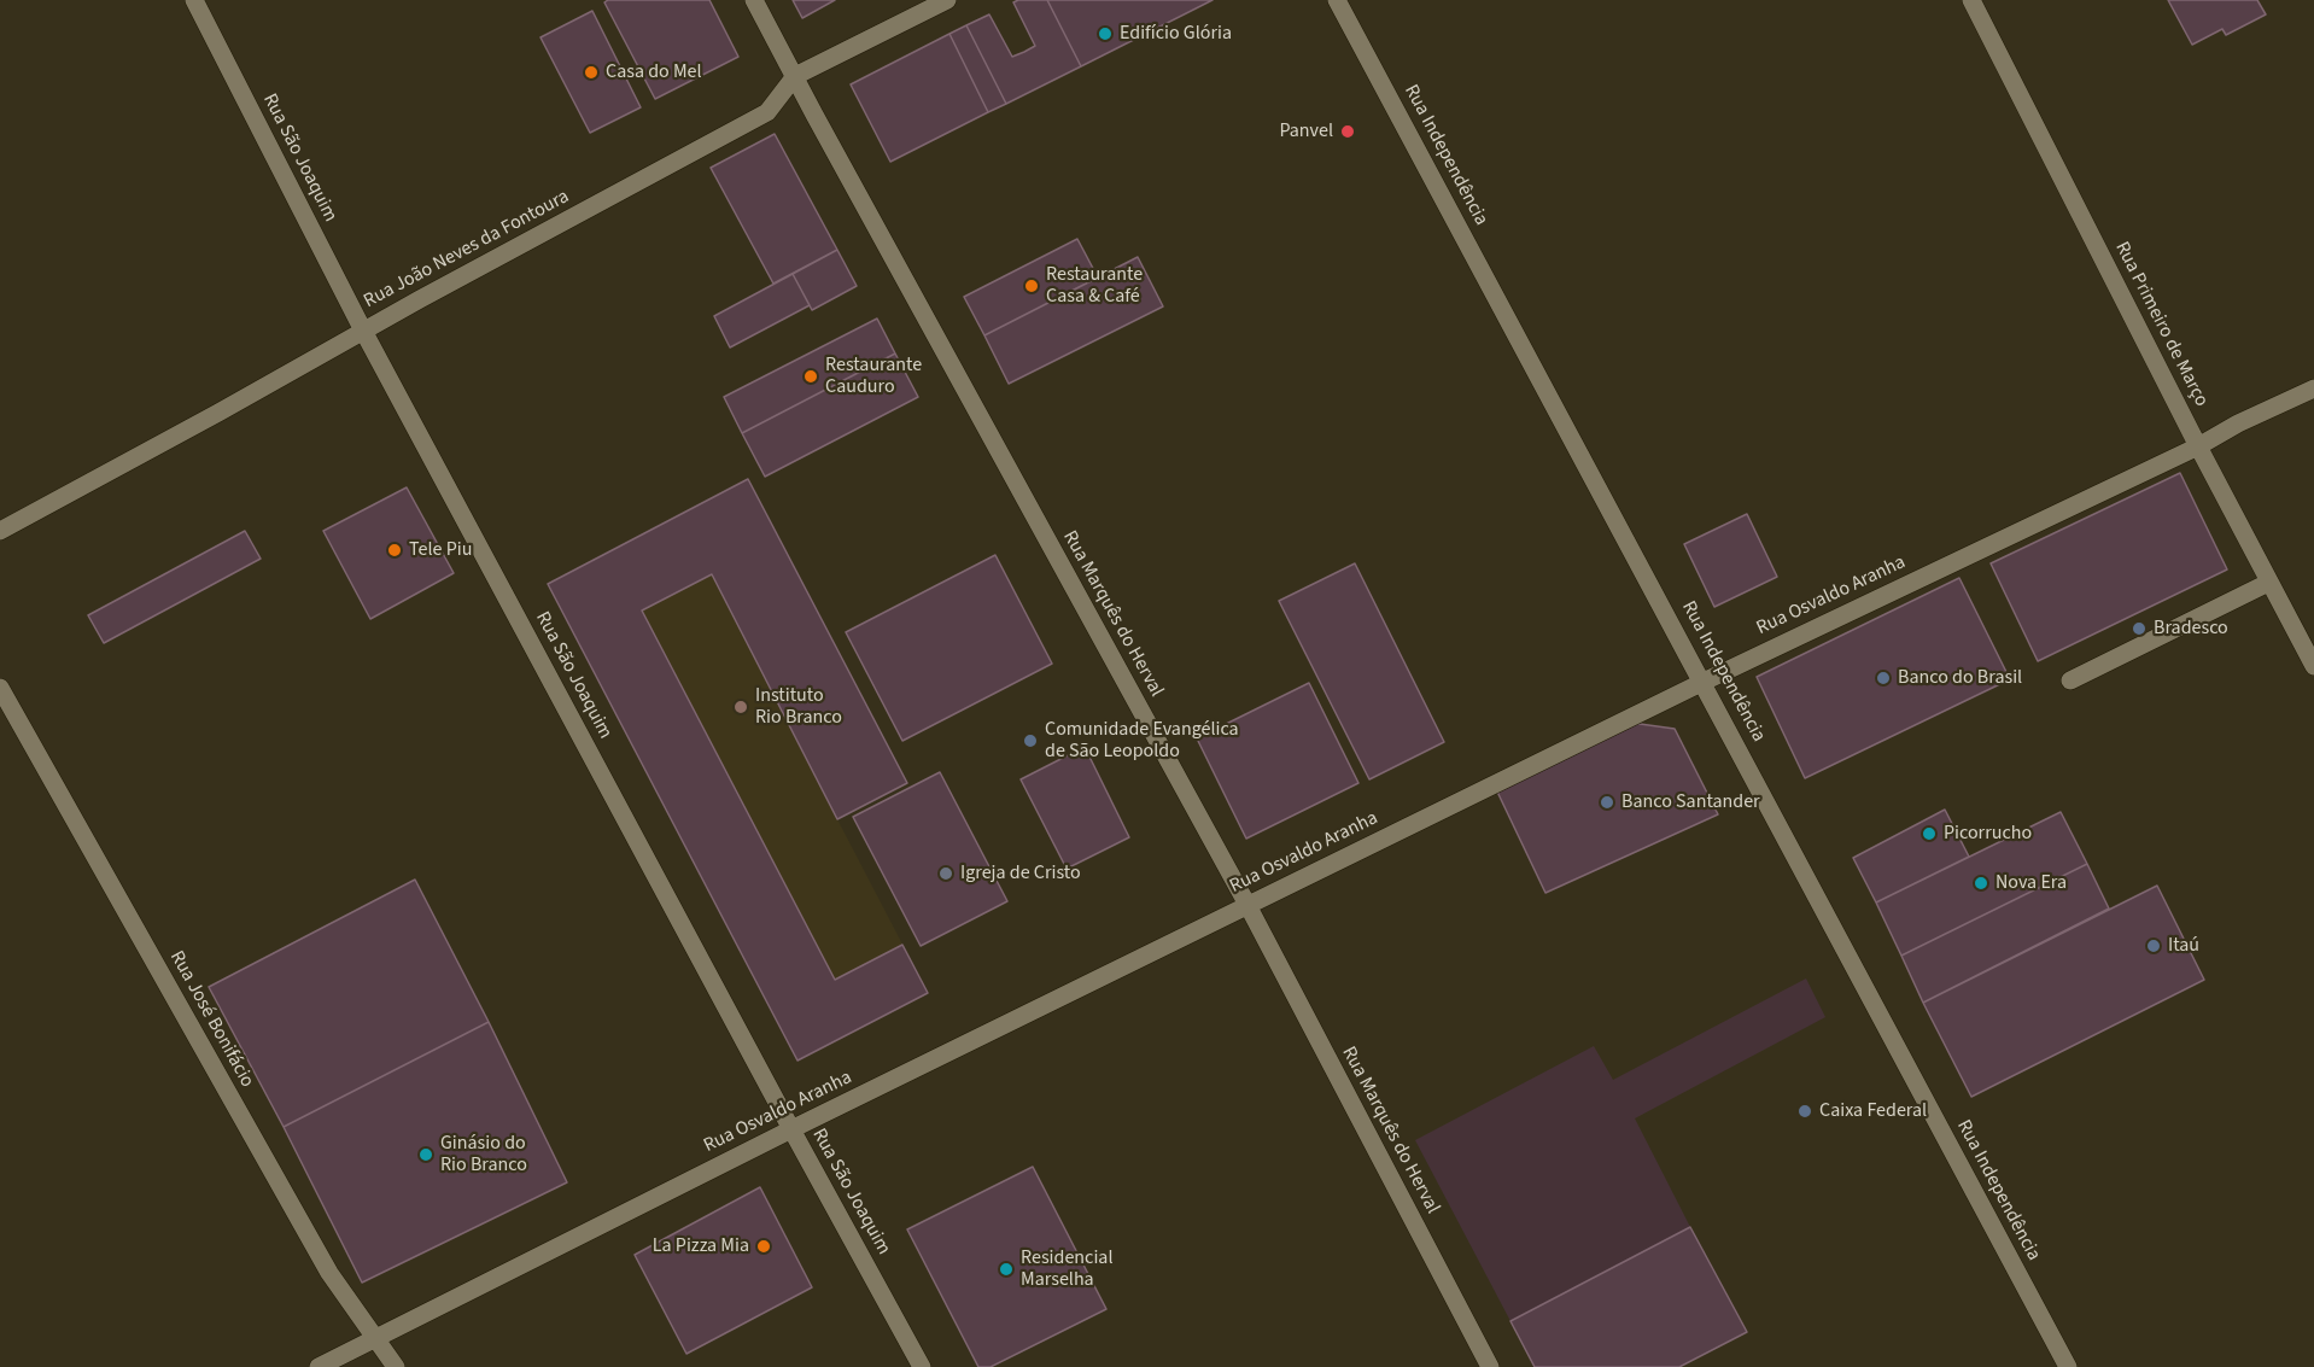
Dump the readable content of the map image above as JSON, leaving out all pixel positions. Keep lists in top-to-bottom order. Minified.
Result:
{"streets":{"street":["Rua Independência","Rua São Joaquim","Rua João Neves da Fontoura","Rua Primeiro de Março","Rua Osvaldo Aranha","Rua Marquês do Herval","Rua José Bonifácio"]},"crossings":[["Rua Independência","Rua Osvaldo Aranha"],["Rua São Joaquim","Rua João Neves da Fontoura"],["Rua São Joaquim","Rua Osvaldo Aranha"],["Rua João Neves da Fontoura","Rua Marquês do Herval"],["Rua Primeiro de Março","Rua Osvaldo Aranha"],["Rua Osvaldo Aranha","Rua Marquês do Herval"],["Rua Osvaldo Aranha","Rua José Bonifácio"]],"places":["Edifício Glória","Casa do Mel","Panvel","Restaurante Casa & Café","Restaurante Cauduro","Tele Piu","Bradesco","Banco do Brasil","Instituto Rio Branco","Comunidade Evangélica de São Leopoldo","Banco Santander","Picorrucho","Igreja de Cristo","Nova Era","Itaú","Caixa Federal","Ginásio do Rio Branco","La Pizza Mia","Residencial Marselha"]}
